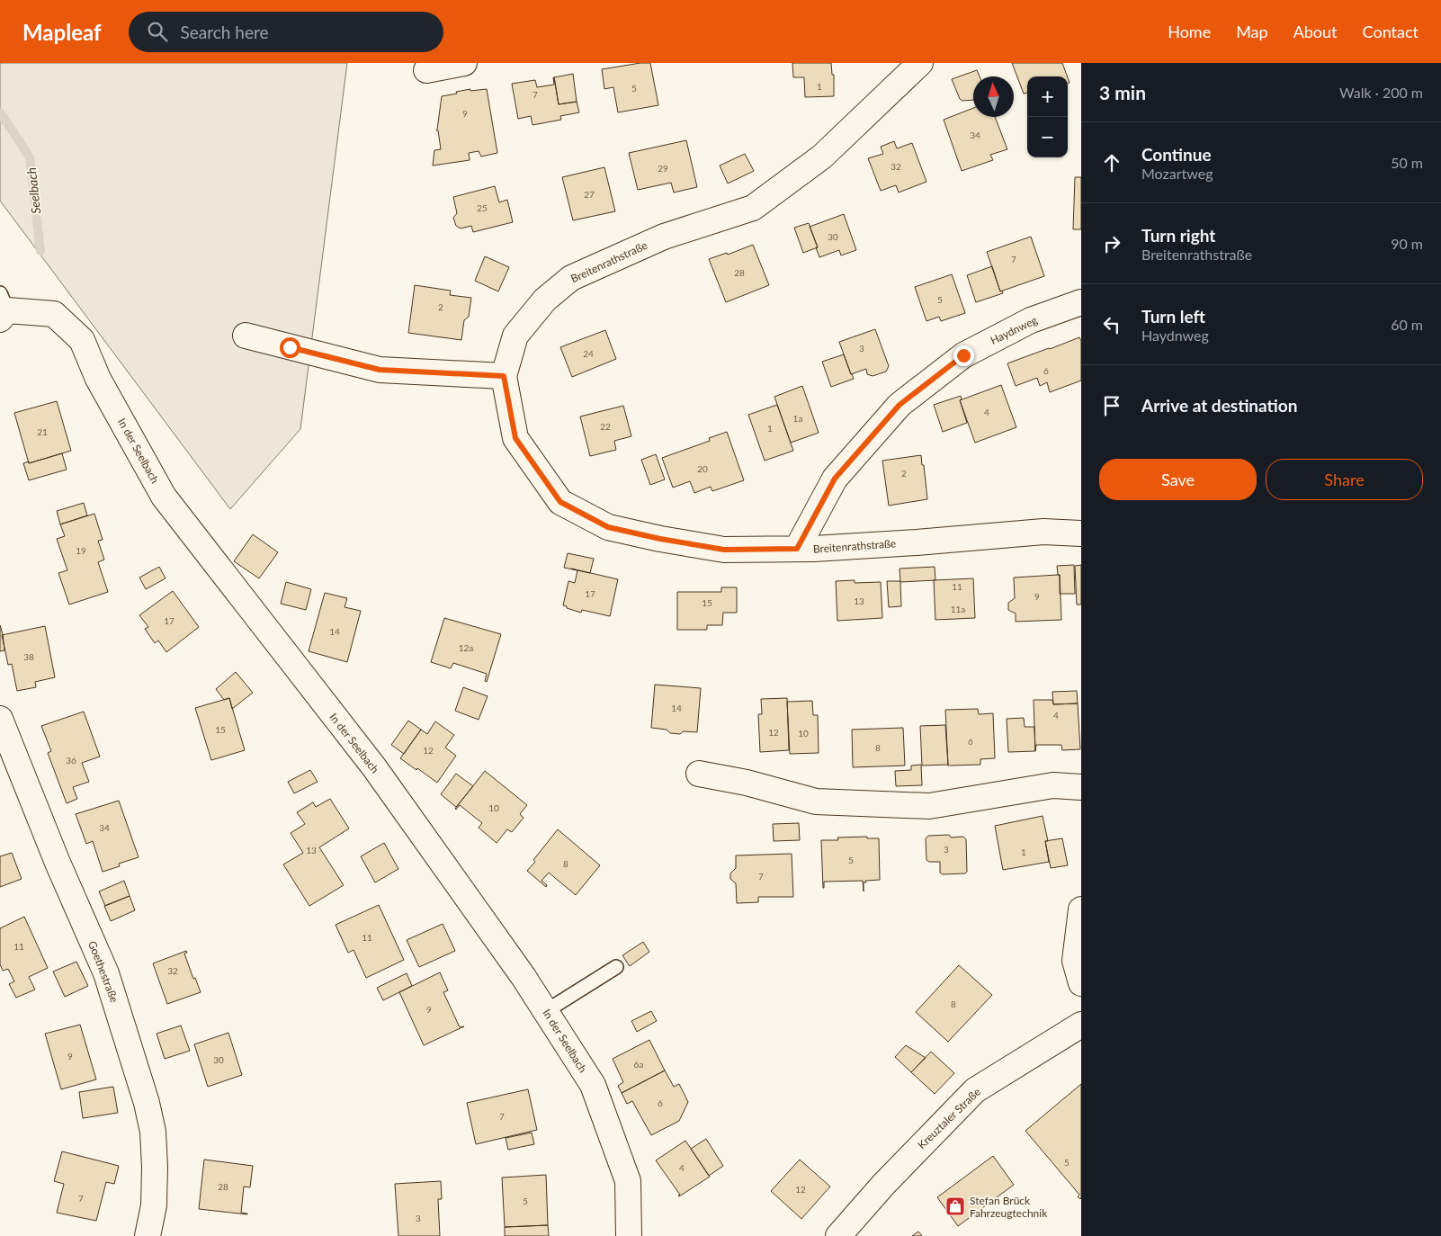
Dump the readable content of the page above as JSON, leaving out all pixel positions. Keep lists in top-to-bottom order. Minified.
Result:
{"streets":{"street":["Breitenrathstraße","Haydnweg","In der Seelbach","Goethestraße","Kreuztaler Straße"]},"crossings":[["Breitenrathstraße","Haydnweg"]],"water":["Seelbach"],"places":{"shop":["Stefan Brück Fahrzeugtechnik"]},"house_numbers":["1","5","7","9","34","32","29","27","25","30","7","28","5","2","3","24","6","4","1a","22","1","21","20","2","19","11","17","9","13","15","11a","17","14","12a","38","14","4","15","12","10","6","8","12","36","10","34","3","13","1","5","8","7","11","11","32","8","9","9","30","6a","6","7","5","4","28","12","7","5","3"],"north":"top","page":{"header":"Mapleaf","search":"Search here","nav":["Home","Map","About","Contact"],"heading":["3 min","Walk · 200 m"],"map_buttons":["+","−"],"list":[["Continue","Mozartweg","50 m"],["Turn right","Breitenrathstraße","90 m"],["Turn left","Haydnweg","60 m"],"Arrive at destination"],"buttons":["Save","Share"]}}
